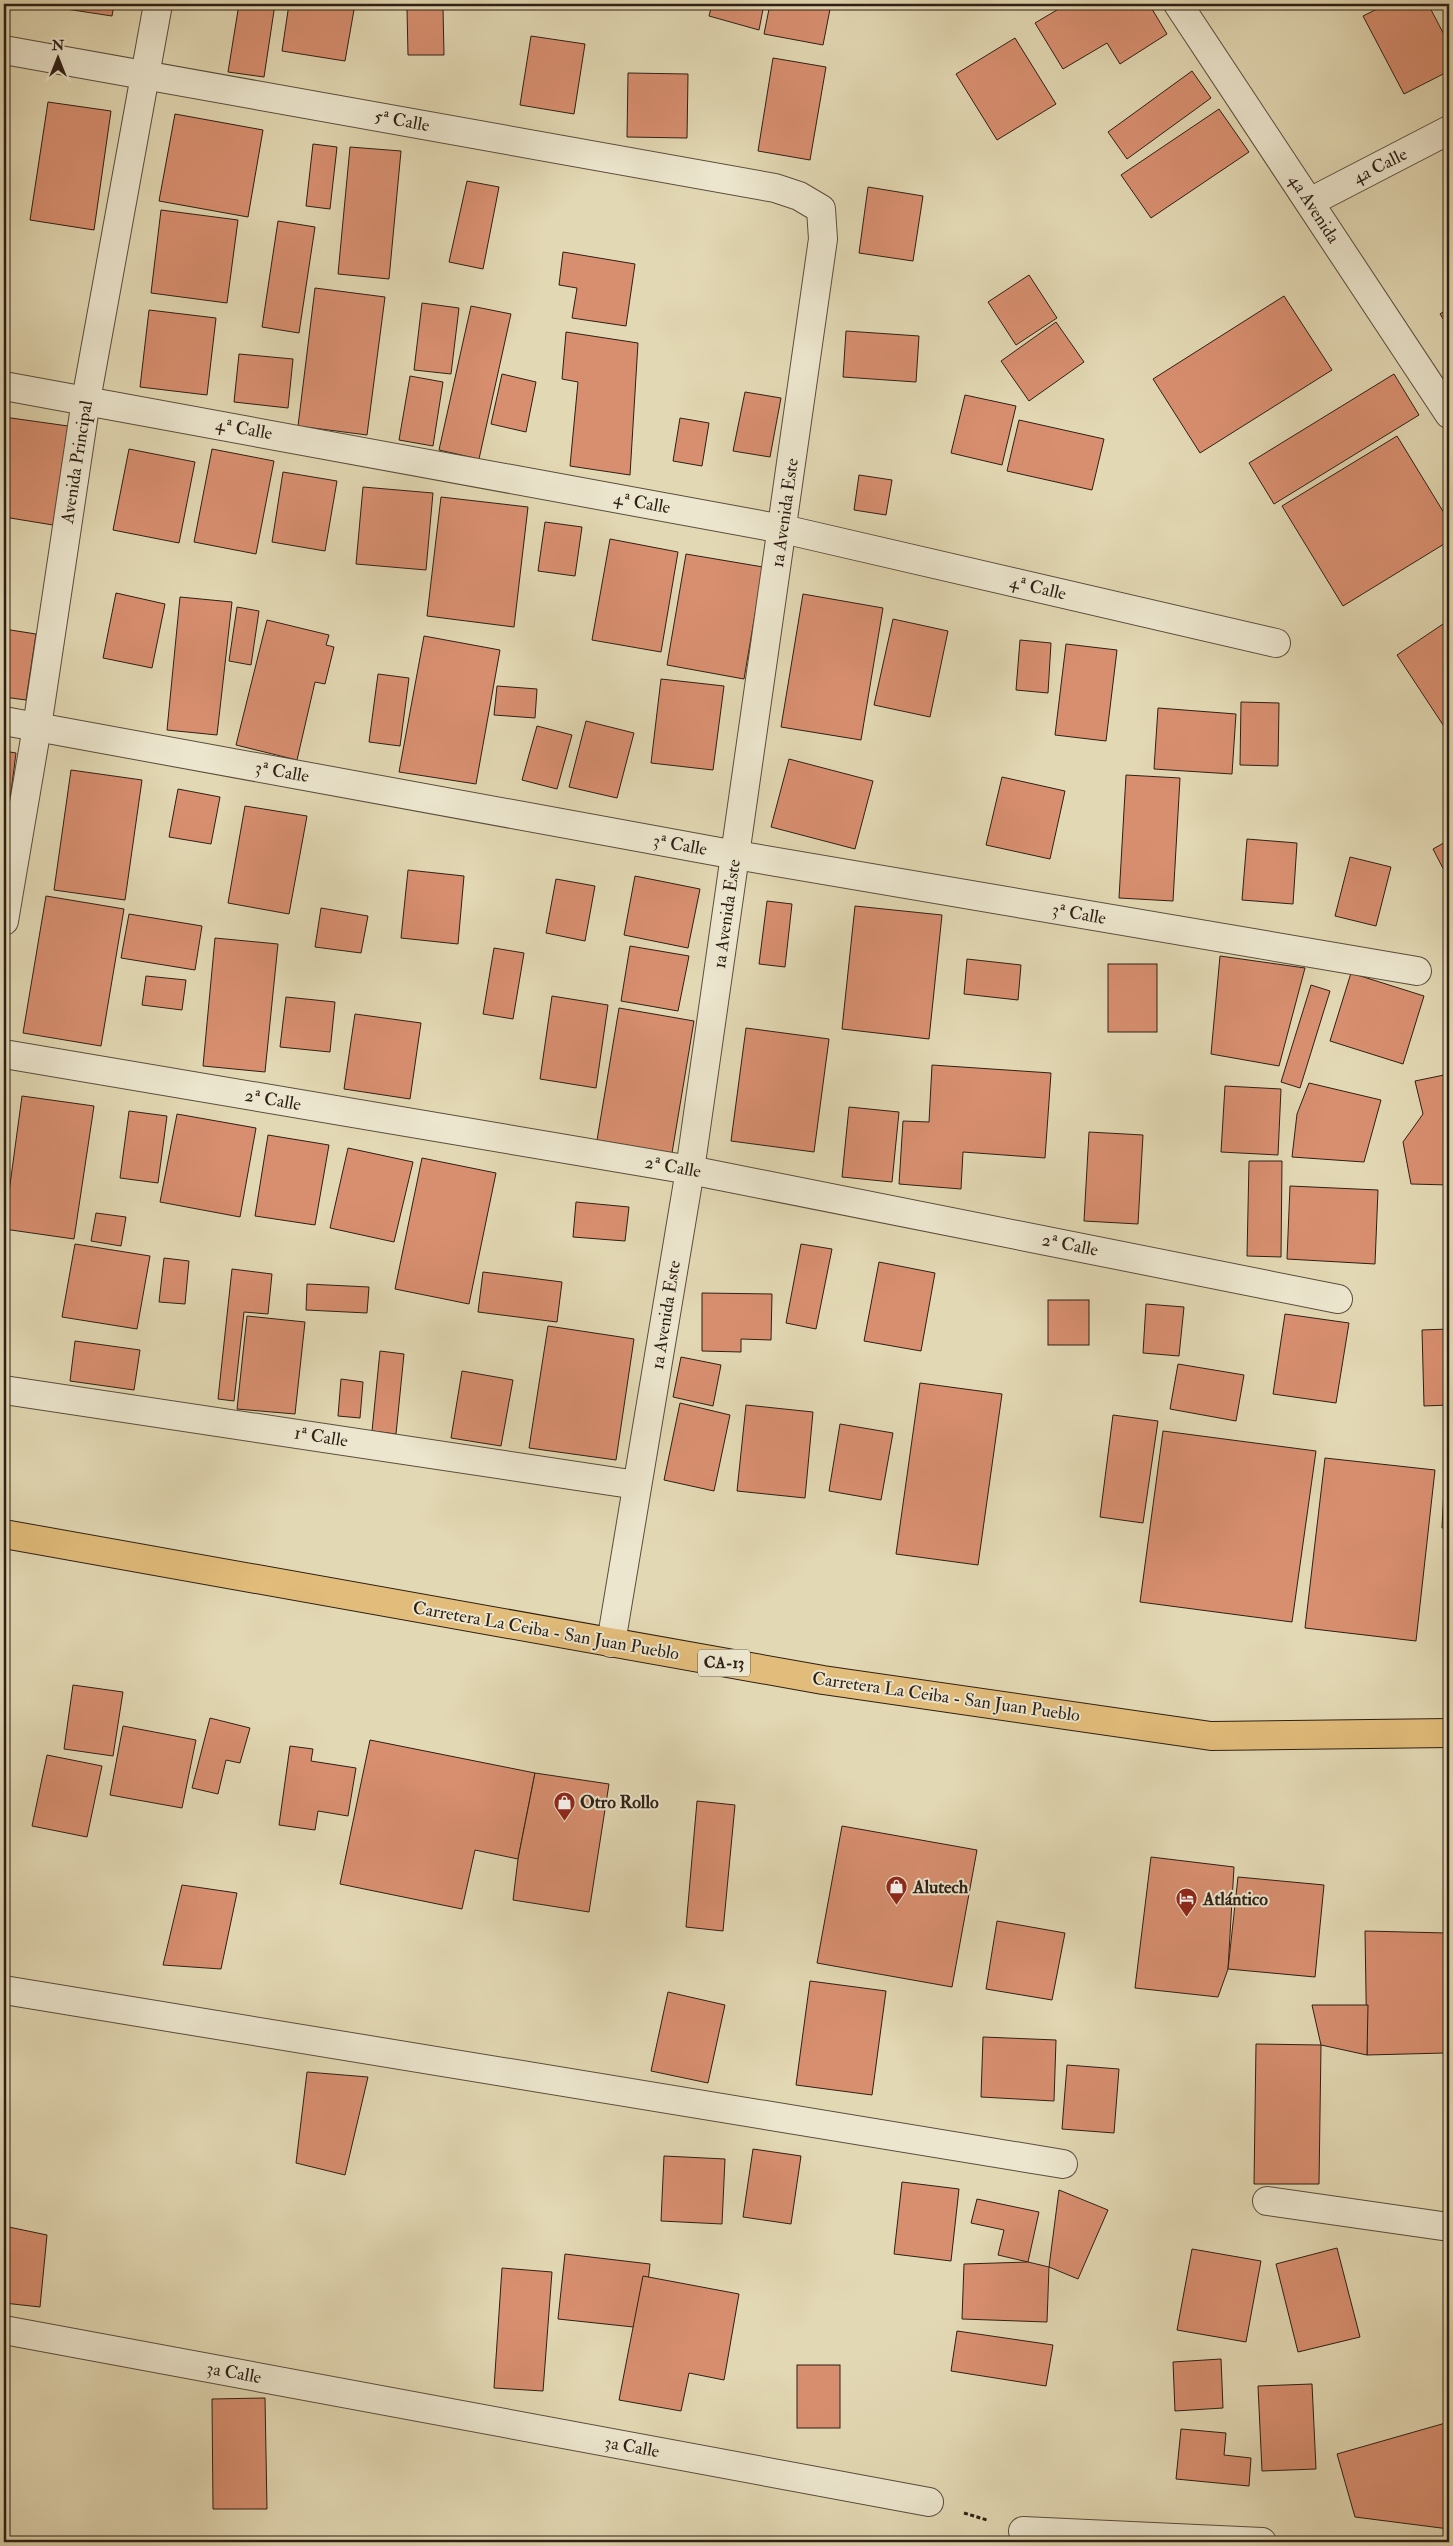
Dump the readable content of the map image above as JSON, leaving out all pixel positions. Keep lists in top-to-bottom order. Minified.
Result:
{"streets":{"main road":["Carretera La Ceiba - San Juan Pueblo","CA-13"],"street":["5ª Calle","4a Calle","4a Avenida","4ª Calle","Avenida Principal","1a Avenida Este","3ª Calle","2ª Calle","1ª Calle","3a Calle"]},"crossings":[["5ª Calle","Avenida Principal"],["5ª Calle","1a Avenida Este"],["4a Calle","4a Avenida"],["4ª Calle","Avenida Principal"],["4ª Calle","1a Avenida Este"],["Avenida Principal","3ª Calle"],["1a Avenida Este","3ª Calle"],["1a Avenida Este","2ª Calle"],["1a Avenida Este","1ª Calle"],["1a Avenida Este","Carretera La Ceiba - San Juan Pueblo"]],"places":{"shop":["Otro Rollo","Alutech"],"hotel":["Atlántico"]},"north":"top"}
